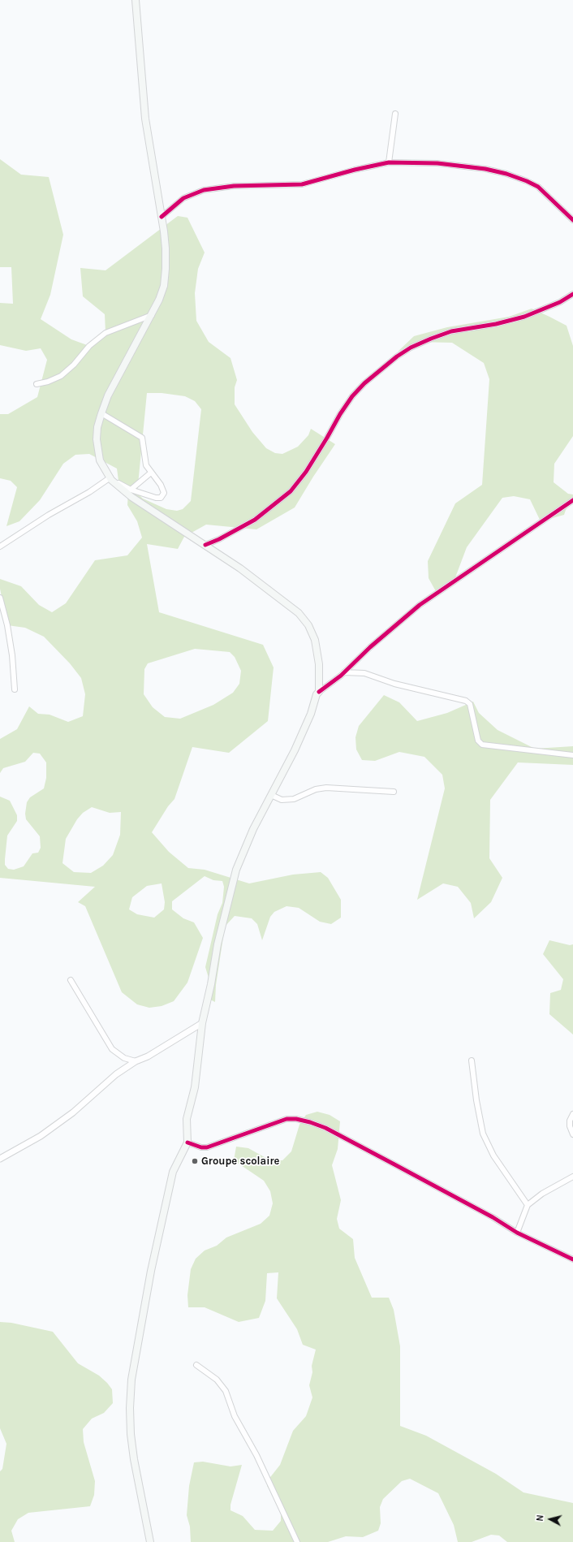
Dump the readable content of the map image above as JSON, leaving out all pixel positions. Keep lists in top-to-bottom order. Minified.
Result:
{"places":["Groupe scolaire"],"north":"left"}
